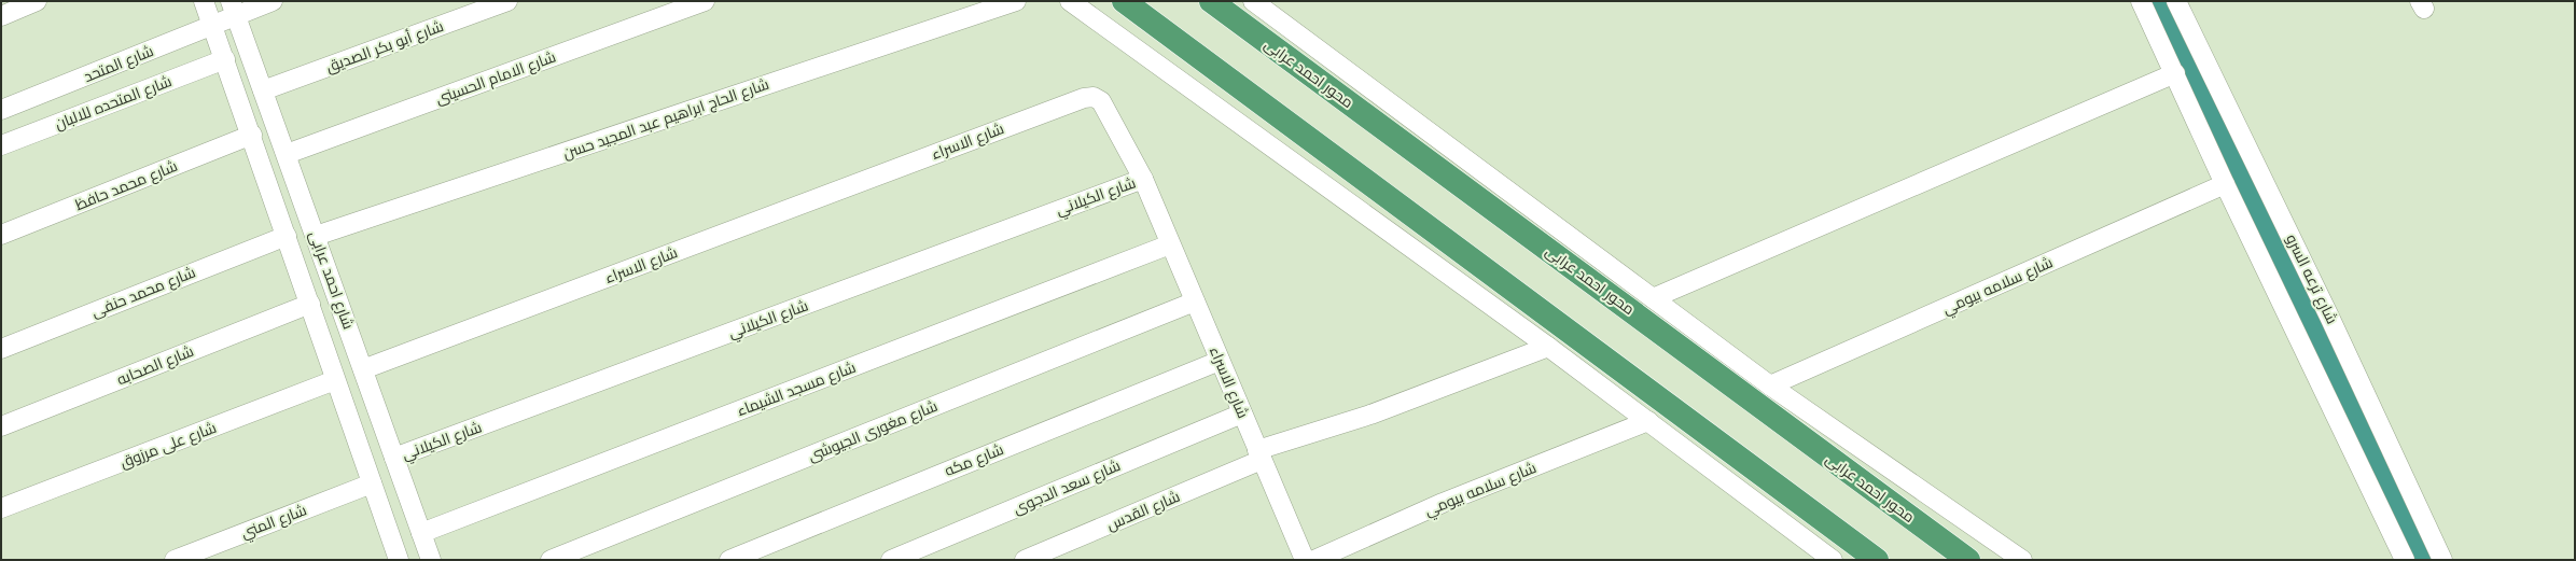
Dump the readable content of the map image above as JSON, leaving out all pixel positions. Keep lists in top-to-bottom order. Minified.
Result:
{"streets":{"highway":["محور احمد عرابى"],"street":["شارع أبو بكر الصديق","شارع المتحد","شارع الامام الحسينى","شارع المتحده للالبان","شارع الحاج ابراهيم عبد المجيد حسن","شارع الاسراء","شارع محمد حافظ","شارع الكيلاني","شارع ترعه السرو","شارع احمد عرابى","شارع سلامه بيومي","شارع محمد حنفى","شارع الصحابه","شارع مسجد الشيماء","شارع مغورى الجيوشى","شارع على مرزوق","شارع مكه","شارع سعد الدجوى","شارع القدس","شارع المني"]},"crossings":[["شارع أبو بكر الصديق","شارع احمد عرابى"],["شارع المتحد","شارع احمد عرابى"],["شارع الامام الحسينى","شارع احمد عرابى"],["شارع المتحده للالبان","شارع احمد عرابى"],["شارع الحاج ابراهيم عبد المجيد حسن","شارع احمد عرابى"],["شارع الاسراء","شارع الكيلاني"],["شارع الاسراء","شارع احمد عرابى"],["شارع الاسراء","شارع مسجد الشيماء"],["شارع الاسراء","شارع مغورى الجيوشى"],["شارع الاسراء","شارع مكه"],["شارع الاسراء","شارع سعد الدجوى"],["شارع الاسراء","شارع القدس"],["شارع محمد حافظ","شارع احمد عرابى"],["شارع الكيلاني","شارع احمد عرابى"],["شارع احمد عرابى","شارع محمد حنفى"],["شارع احمد عرابى","شارع الصحابه"],["شارع احمد عرابى","شارع مسجد الشيماء"],["شارع احمد عرابى","شارع على مرزوق"],["شارع احمد عرابى","شارع المني"]]}
